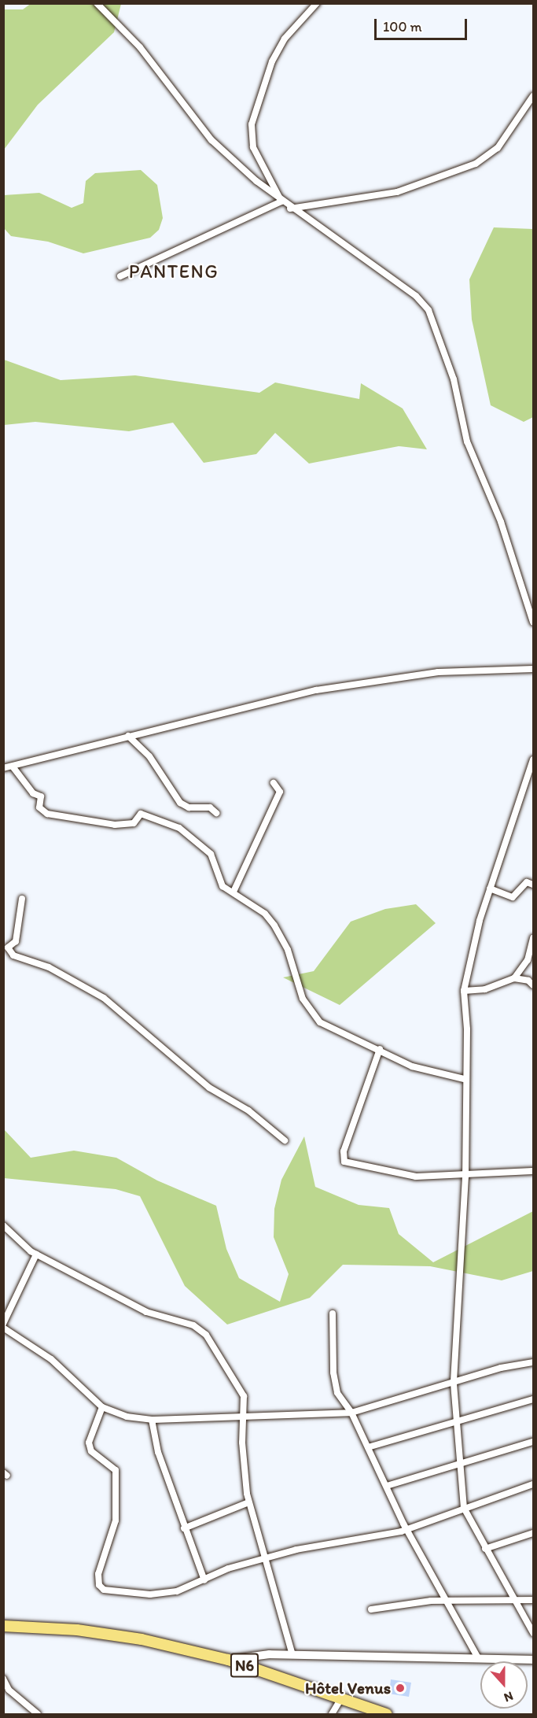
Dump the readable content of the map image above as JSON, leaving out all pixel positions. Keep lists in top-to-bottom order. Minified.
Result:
{"streets":{"highway":["N6"]},"districts":["PANTENG"],"places":["Hôtel Venus"],"scale_bar":"100 m","north":"bottom"}
